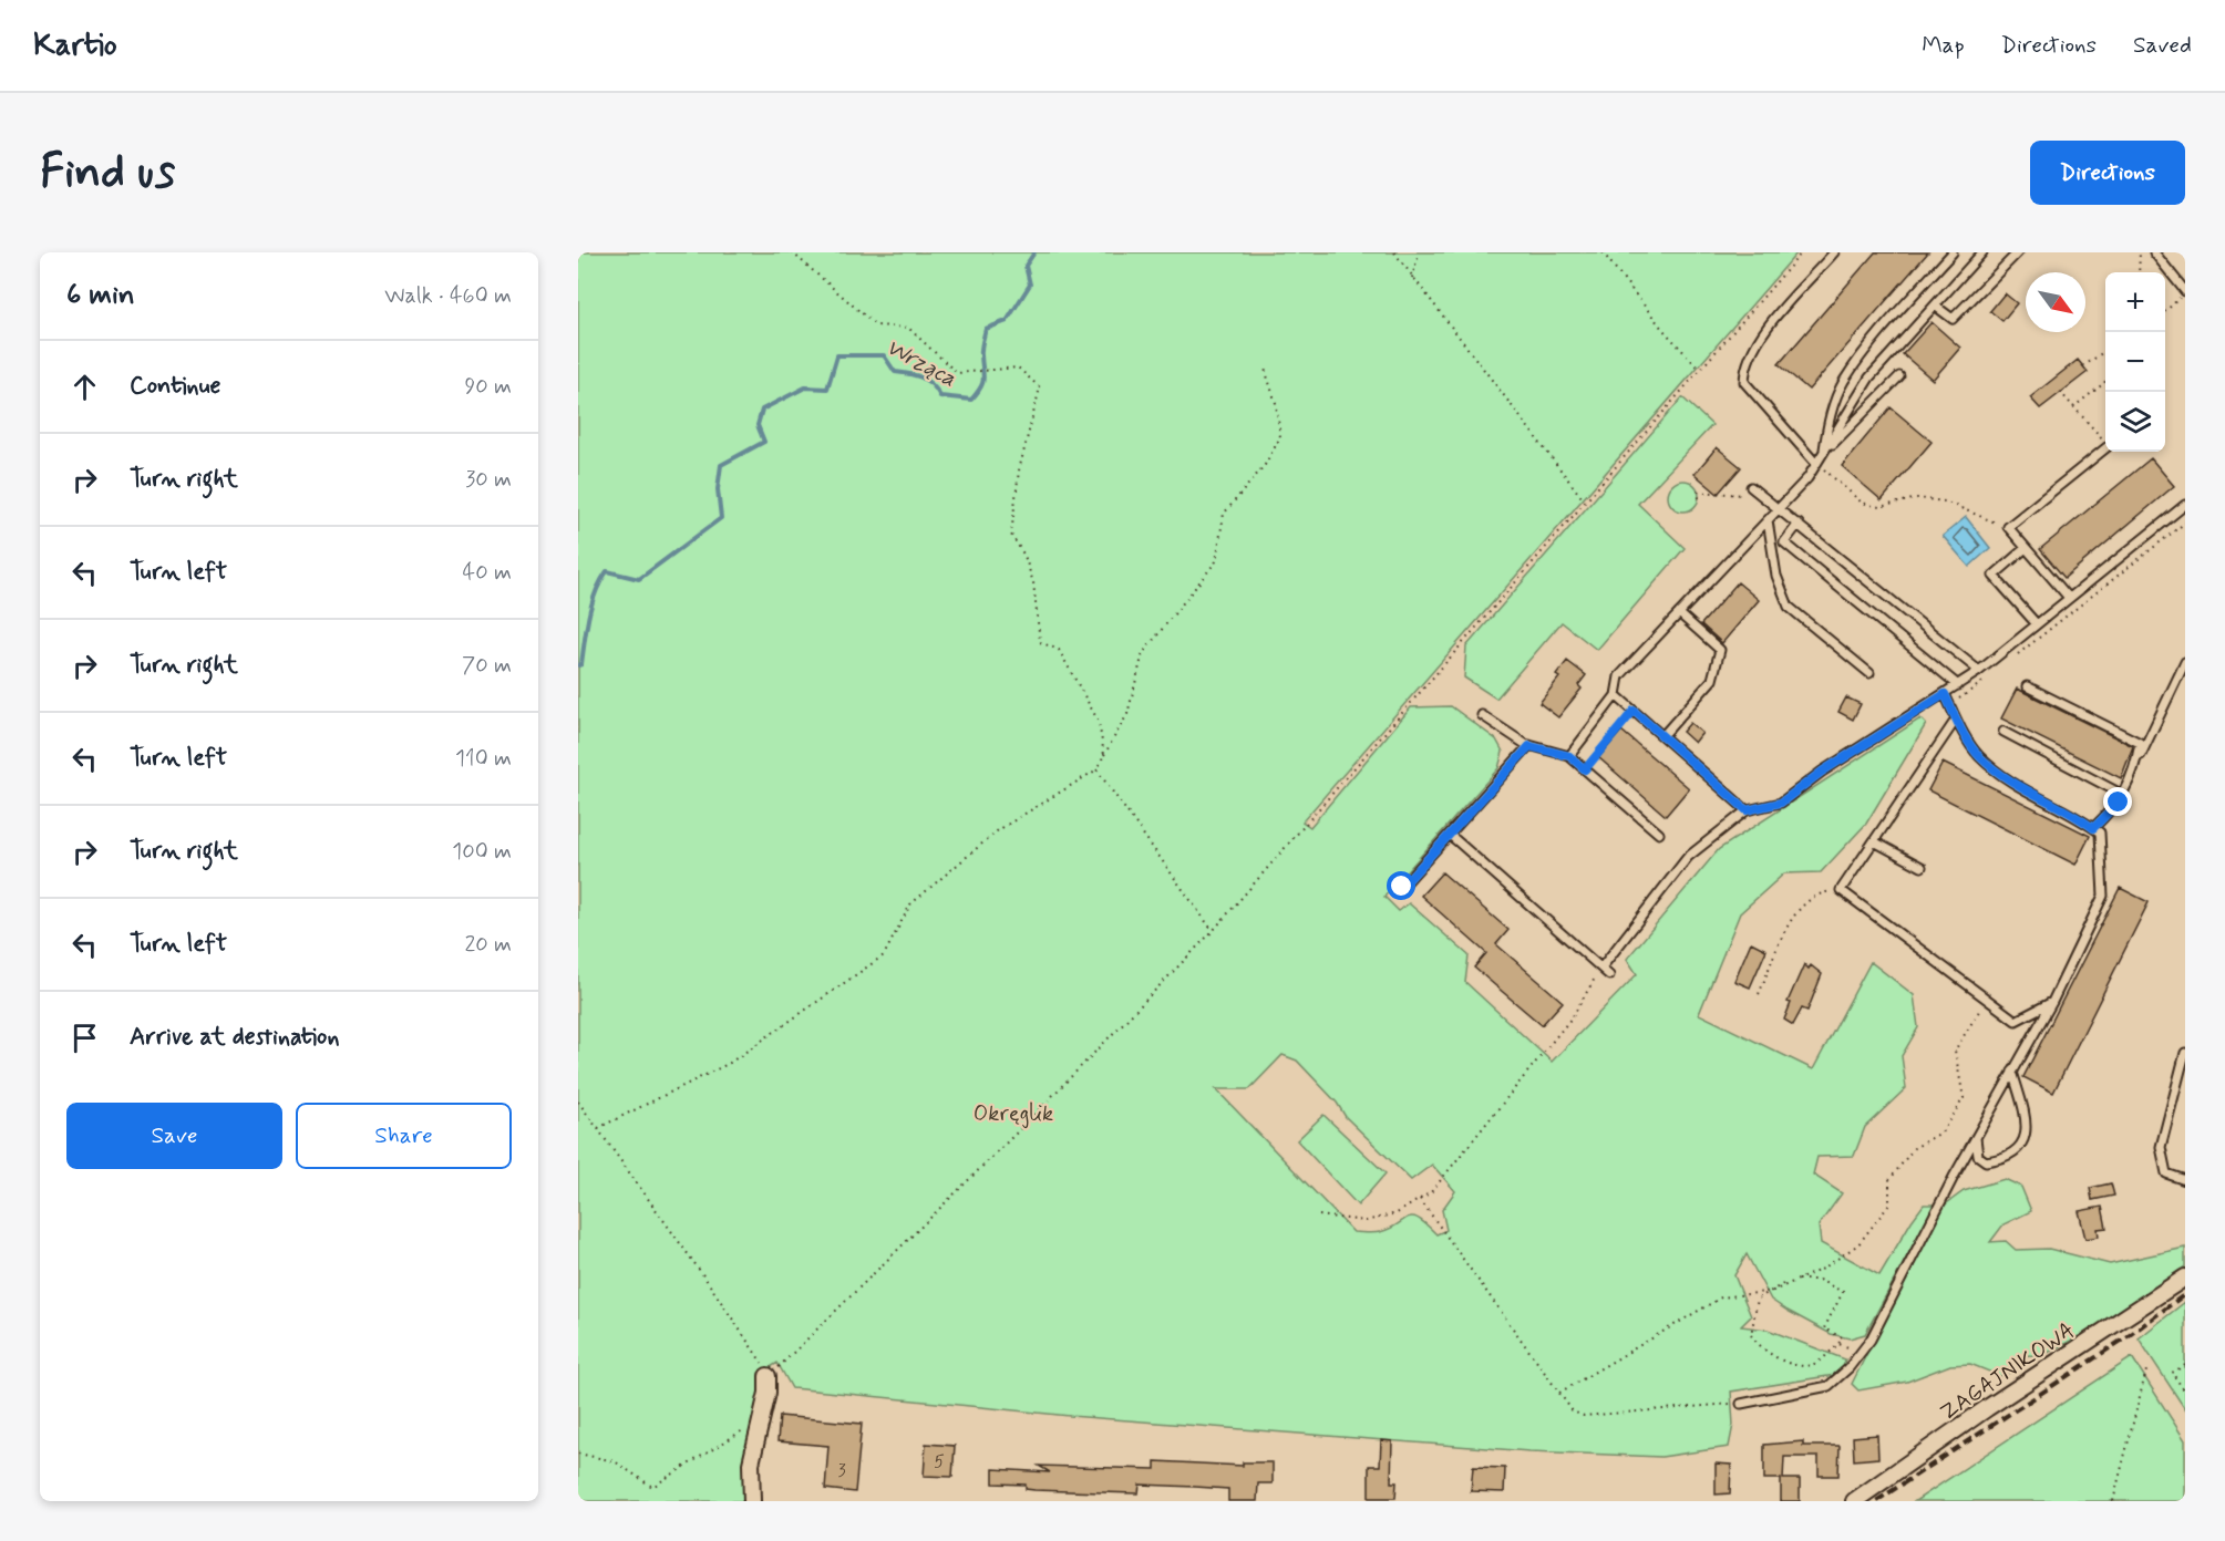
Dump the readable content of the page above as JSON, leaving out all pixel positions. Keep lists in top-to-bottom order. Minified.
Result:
{"streets":{"street":["ZAGAJNIKOWA"]},"water":["Wrząca"],"parks":["Okręglik"],"house_numbers":["5","3"],"north":"bottom right","page":{"header":"Kartio","nav":["Map","Directions","Saved"],"buttons":["Directions",["Save","Share"]],"title":"Find us","heading":["6 min","Walk · 460 m"],"map_buttons":["+","−"],"list":[["Continue","90 m"],["Turn right","30 m"],["Turn left","40 m"],["Turn right","70 m"],["Turn left","110 m"],["Turn right","100 m"],["Turn left","20 m"],"Arrive at destination"]}}
